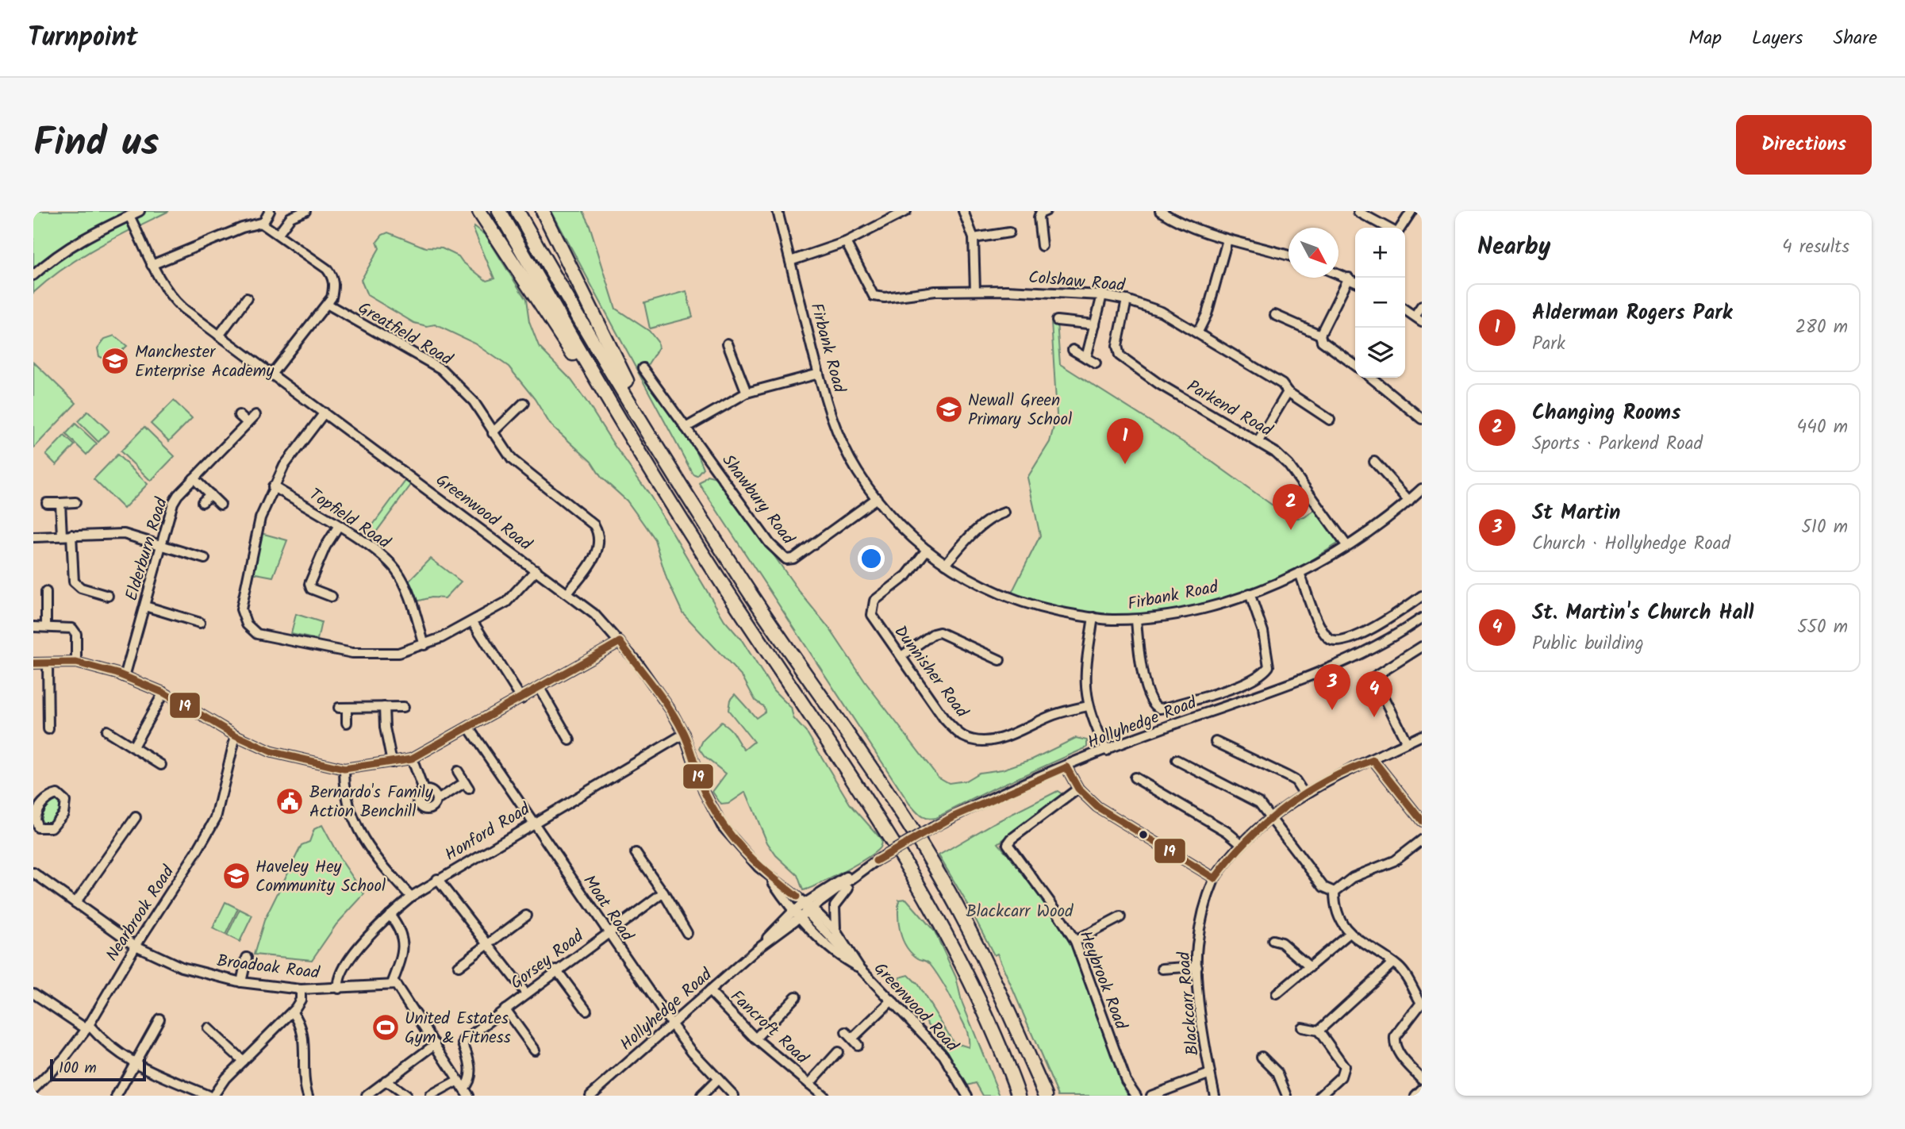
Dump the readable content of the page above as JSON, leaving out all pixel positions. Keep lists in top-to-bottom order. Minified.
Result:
{"streets":{"street":["Colshaw Road","Greatfield Road","Firbank Road","Parkend Road","Shawbury Road","Greenwood Road","Topfield Road","Elderburn Road","Dunnisher Road","Hollyhedge Road","Honford Road","Moat Road","Nearbrook Road","Gorsey Road","Broadoak Road","Heybrook Road","Blackcarr Road","Fancroft Road"]},"crossings":[["Colshaw Road","Parkend Road"],["Greatfield Road","Greenwood Road"],["Firbank Road","Parkend Road"],["Firbank Road","Shawbury Road"],["Firbank Road","Dunnisher Road"],["Greenwood Road","Hollyhedge Road"],["Greenwood Road","Honford Road"],["Hollyhedge Road","Moat Road"],["Hollyhedge Road","Fancroft Road"],["Honford Road","Moat Road"],["Honford Road","Broadoak Road"],["Moat Road","Gorsey Road"],["Nearbrook Road","Broadoak Road"]],"parks":["Blackcarr Wood"],"places":{"school or university":["Manchester Enterprise Academy","Newall Green Primary School","Haveley Hey Community School"],"public building":["Bernardo's Family Action Benchill"],"sports":["United Estates Gym & Fitness"]},"lines":["transit line 19"],"scale_bar":"100 m","north":"bottom right","page":{"header":"Turnpoint","nav":["Map","Layers","Share"],"title":"Find us","buttons":"Directions","heading":["Nearby","4 results"],"map_buttons":["+","−"],"list":[{"mark":"1","name":"Alderman Rogers Park","note":"Park","value":"280 m"},{"mark":"2","name":"Changing Rooms","note":"Sports · Parkend Road","value":"440 m"},{"mark":"3","name":"St Martin","note":"Church · Hollyhedge Road","value":"510 m"},{"mark":"4","name":"St. Martin's Church Hall","note":"Public building","value":"550 m"}],"pins":["1","2","3","4"],"scale":"100 m"}}
